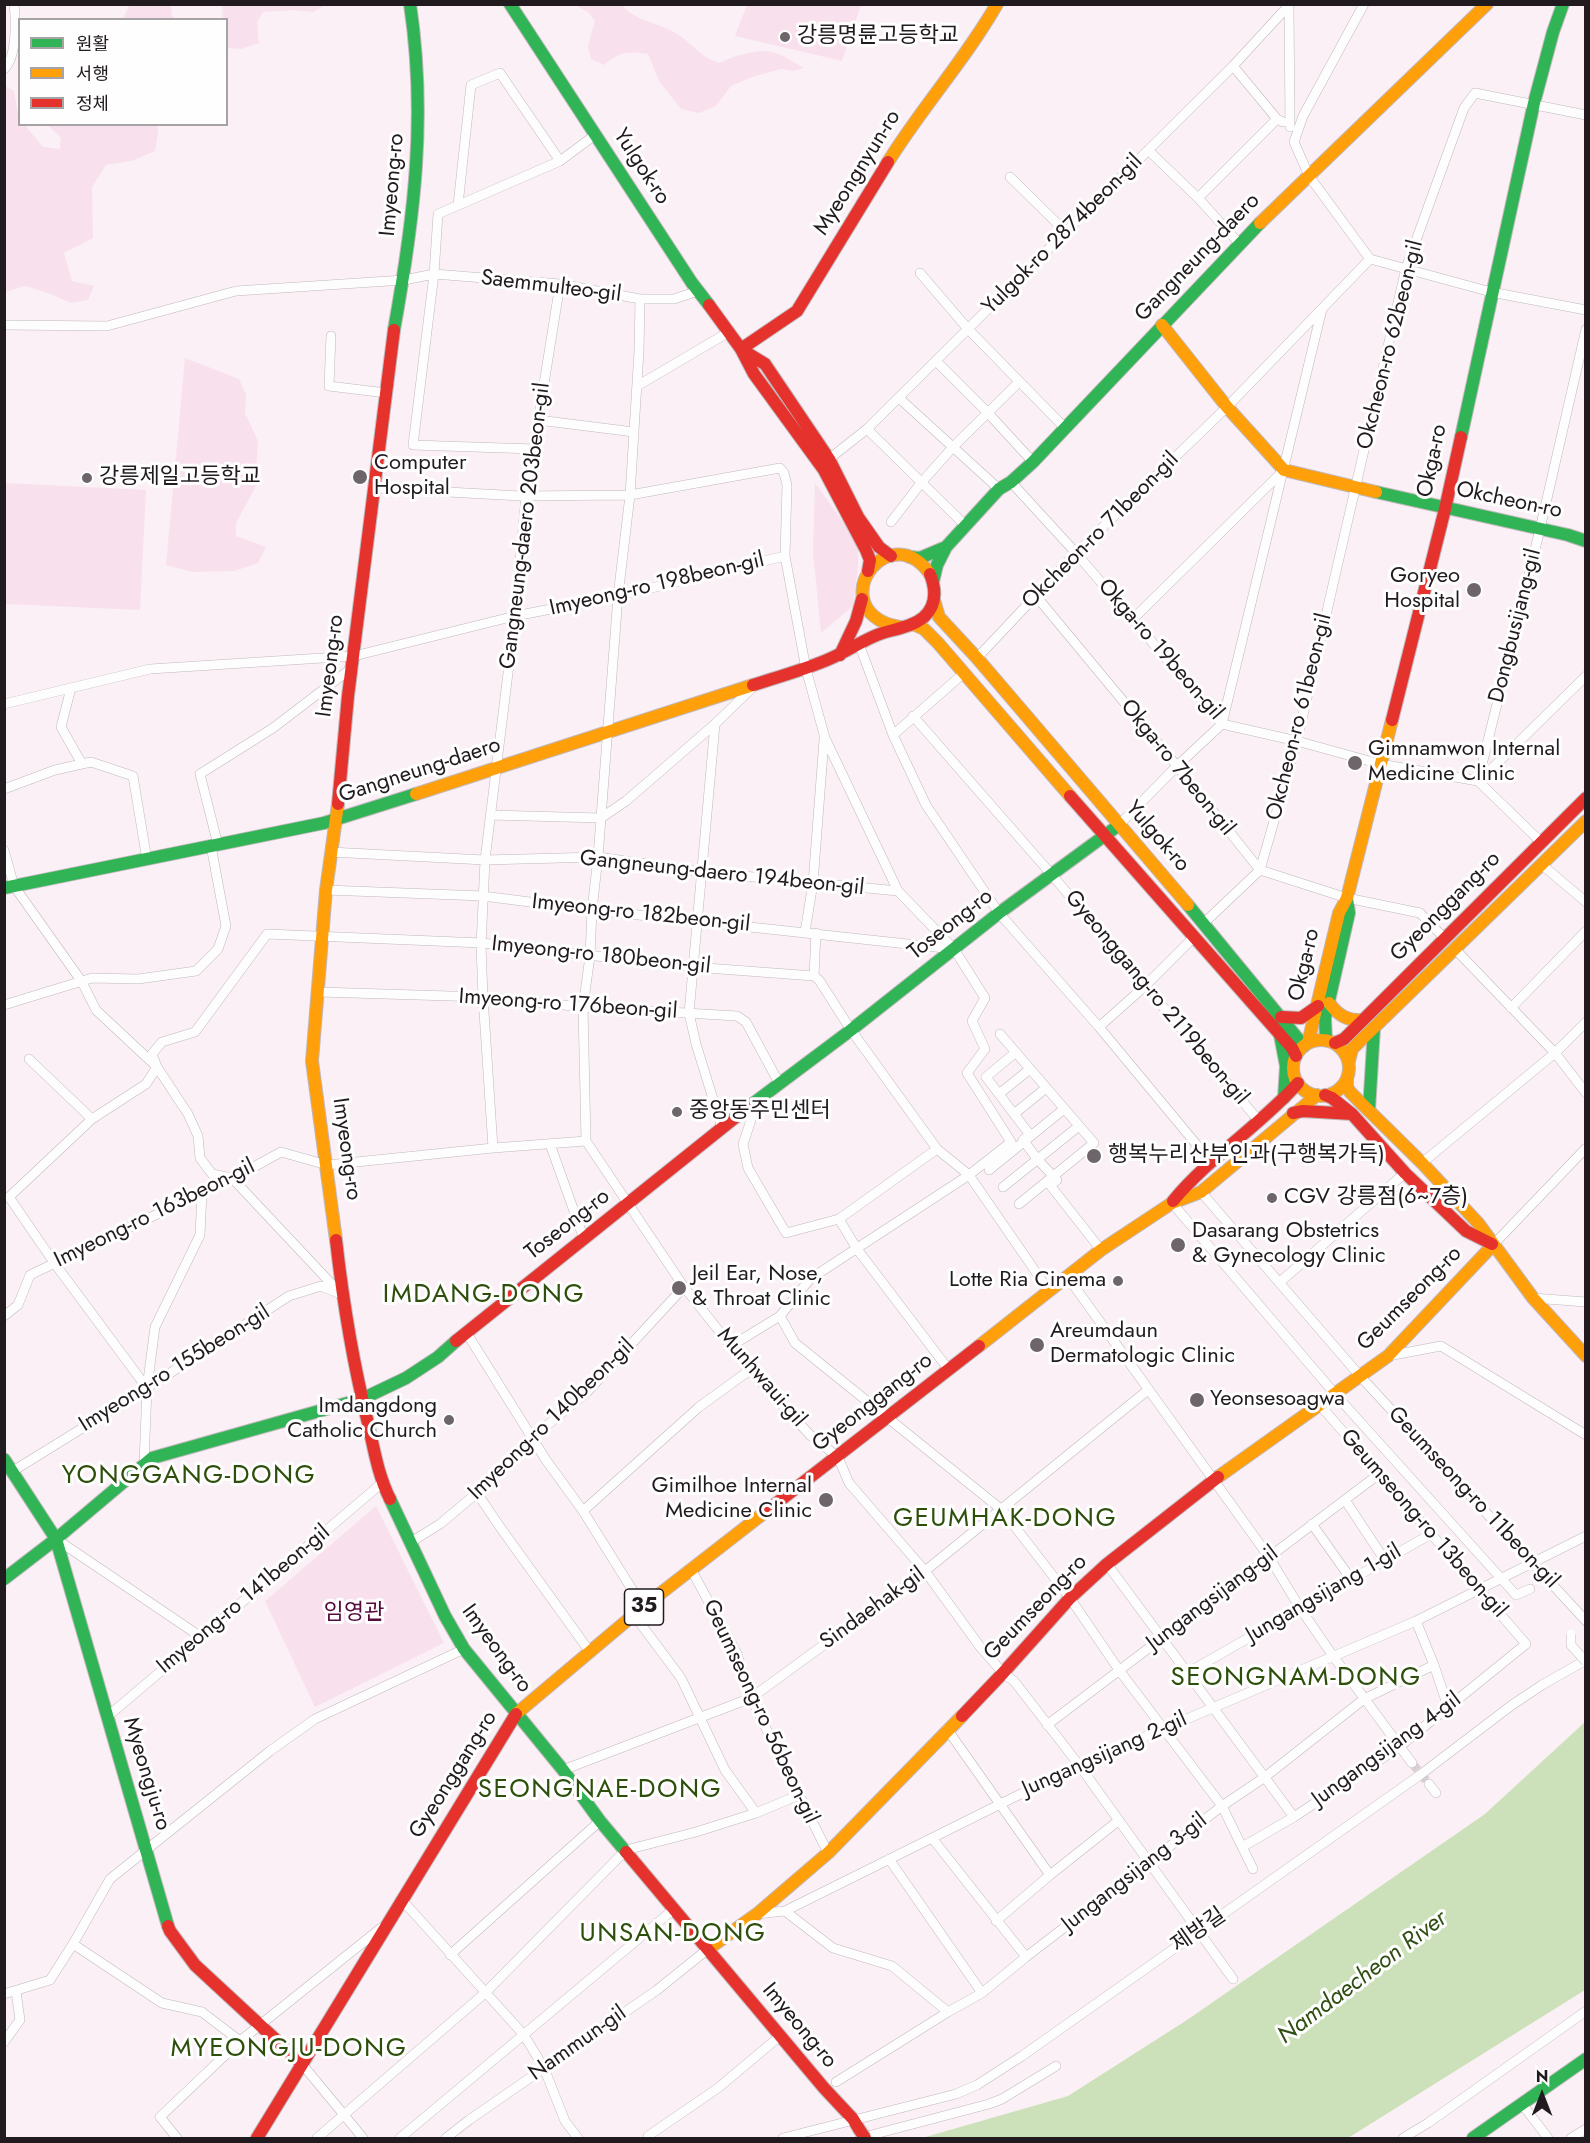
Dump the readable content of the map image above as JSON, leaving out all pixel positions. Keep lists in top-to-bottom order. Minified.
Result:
{"streets":{"street":["Yulgok-ro","Myeongnyun-ro","Imyeong-ro","Yulgok-ro 2874beon-gil","Gangneung-daero","Saemmulteo-gil","Okcheon-ro 62beon-gil","Okga-ro","Okcheon-ro","Gangneung-daero 203beon-gil","Okcheon-ro 71beon-gil","Imyeong-ro 198beon-gil","Dongbusijang-gil","Okga-ro 19beon-gil","Okcheon-ro 61beon-gil","Okga-ro 7beon-gil","Gangneung-daero 194beon-gil","Gyeonggang-ro","Imyeong-ro 182beon-gil","Toseong-ro","Imyeong-ro 180beon-gil","Gyeonggang-ro 2119beon-gil","Imyeong-ro 176beon-gil","Imyeong-ro 163beon-gil","Geumseong-ro","Imyeong-ro 155beon-gil","Munhwaui-gil","Imyeong-ro 140beon-gil","Geumseong-ro 11beon-gil","Geumseong-ro 13beon-gil","Jungangsijang 1-gil","Jungangsijang-gil","Imyeong-ro 141beon-gil","35","Sindaehak-gil","Geumseong-ro 56beon-gil","Jungangsijang 4-gil","Jungangsijang 2-gil","Myeongju-ro","Jungangsijang 3-gil","제방길","Nammun-gil"]},"crossings":[["Yulgok-ro","Myeongnyun-ro"],["Yulgok-ro","Yulgok-ro 2874beon-gil"],["Yulgok-ro","Gangneung-daero"],["Yulgok-ro","Saemmulteo-gil"],["Yulgok-ro","Okga-ro"],["Yulgok-ro","Okcheon-ro 71beon-gil"],["Yulgok-ro","Gyeonggang-ro"],["Yulgok-ro","Toseong-ro"],["Imyeong-ro","Gangneung-daero"],["Imyeong-ro","Saemmulteo-gil"],["Imyeong-ro","Imyeong-ro 198beon-gil"],["Imyeong-ro","Gangneung-daero 194beon-gil"],["Imyeong-ro","Gyeonggang-ro"],["Imyeong-ro","Imyeong-ro 182beon-gil"],["Imyeong-ro","Toseong-ro"],["Imyeong-ro","Imyeong-ro 180beon-gil"],["Imyeong-ro","Imyeong-ro 176beon-gil"],["Imyeong-ro","Imyeong-ro 163beon-gil"],["Imyeong-ro","Geumseong-ro"],["Imyeong-ro","Imyeong-ro 155beon-gil"],["Imyeong-ro","Imyeong-ro 140beon-gil"],["Imyeong-ro","Imyeong-ro 141beon-gil"],["Imyeong-ro","Sindaehak-gil"],["Imyeong-ro","제방길"],["Imyeong-ro","Nammun-gil"],["Gangneung-daero","Gangneung-daero 203beon-gil"],["Gangneung-daero","Okga-ro 19beon-gil"],["Saemmulteo-gil","Gangneung-daero 203beon-gil"],["Okcheon-ro 62beon-gil","Okga-ro"],["Okcheon-ro 62beon-gil","Okcheon-ro"],["Okcheon-ro 62beon-gil","Okcheon-ro 61beon-gil"],["Okga-ro","Okcheon-ro"],["Okga-ro","Okga-ro 19beon-gil"],["Okga-ro","Gyeonggang-ro"],["Okcheon-ro","Dongbusijang-gil"],["Okcheon-ro","Okcheon-ro 61beon-gil"],["Gangneung-daero 203beon-gil","Imyeong-ro 198beon-gil"],["Gangneung-daero 203beon-gil","Gangneung-daero 194beon-gil"],["Gangneung-daero 203beon-gil","Imyeong-ro 182beon-gil"],["Gangneung-daero 203beon-gil","Imyeong-ro 180beon-gil"],["Gangneung-daero 203beon-gil","Imyeong-ro 176beon-gil"],["Okcheon-ro 71beon-gil","Okga-ro 19beon-gil"],["Okcheon-ro 71beon-gil","Okga-ro 7beon-gil"],["Dongbusijang-gil","Okga-ro 19beon-gil"],["Okga-ro 19beon-gil","Okcheon-ro 61beon-gil"],["Okcheon-ro 61beon-gil","Okga-ro 7beon-gil"],["Gyeonggang-ro","Gyeonggang-ro 2119beon-gil"],["Gyeonggang-ro","Munhwaui-gil"],["Gyeonggang-ro","Geumseong-ro 11beon-gil"],["Gyeonggang-ro","Geumseong-ro 56beon-gil"],["Gyeonggang-ro","Myeongju-ro"],["Imyeong-ro 182beon-gil","Toseong-ro"],["Toseong-ro","Gyeonggang-ro 2119beon-gil"],["Toseong-ro","Imyeong-ro 176beon-gil"],["Toseong-ro","Munhwaui-gil"],["Toseong-ro","Myeongju-ro"],["Geumseong-ro","Geumseong-ro 11beon-gil"],["Geumseong-ro","Geumseong-ro 13beon-gil"],["Geumseong-ro","Geumseong-ro 56beon-gil"],["Geumseong-ro","Jungangsijang 2-gil"],["Geumseong-ro","Nammun-gil"],["Imyeong-ro 155beon-gil","Myeongju-ro"],["Munhwaui-gil","Imyeong-ro 140beon-gil"],["Geumseong-ro 11beon-gil","Jungangsijang 2-gil"],["Geumseong-ro 13beon-gil","Jungangsijang 1-gil"],["Geumseong-ro 13beon-gil","Jungangsijang-gil"],["Geumseong-ro 13beon-gil","Jungangsijang 4-gil"],["Geumseong-ro 13beon-gil","Jungangsijang 2-gil"],["Imyeong-ro 141beon-gil","Myeongju-ro"],["Sindaehak-gil","Geumseong-ro 56beon-gil"]],"districts":["IMDANG-DONG","YONGGANG-DONG","GEUMHAK-DONG","SEONGNAM-DONG","SEONGNAE-DONG","UNSAN-DONG","MYEONGJU-DONG"],"water":["Namdaecheon River"],"parks":["임영관"],"places":["강릉명륜고등학교","Computer Hospital","강릉제일고등학교","Goryeo Hospital","Gimnamwon Internal Medicine Clinic","중앙동주민센터","행복누리산부인과(구행복가득)","CGV 강릉점(6~7층)","Dasarang Obstetrics & Gynecology Clinic","Lotte Ria Cinema","Jeil Ear, Nose, & Throat Clinic","Areumdaun Dermatologic Clinic","Yeonsesoagwa","Imdangdong Catholic Church","Gimilhoe Internal Medicine Clinic"],"legend":["원활","서행","정체"],"north":"top"}
